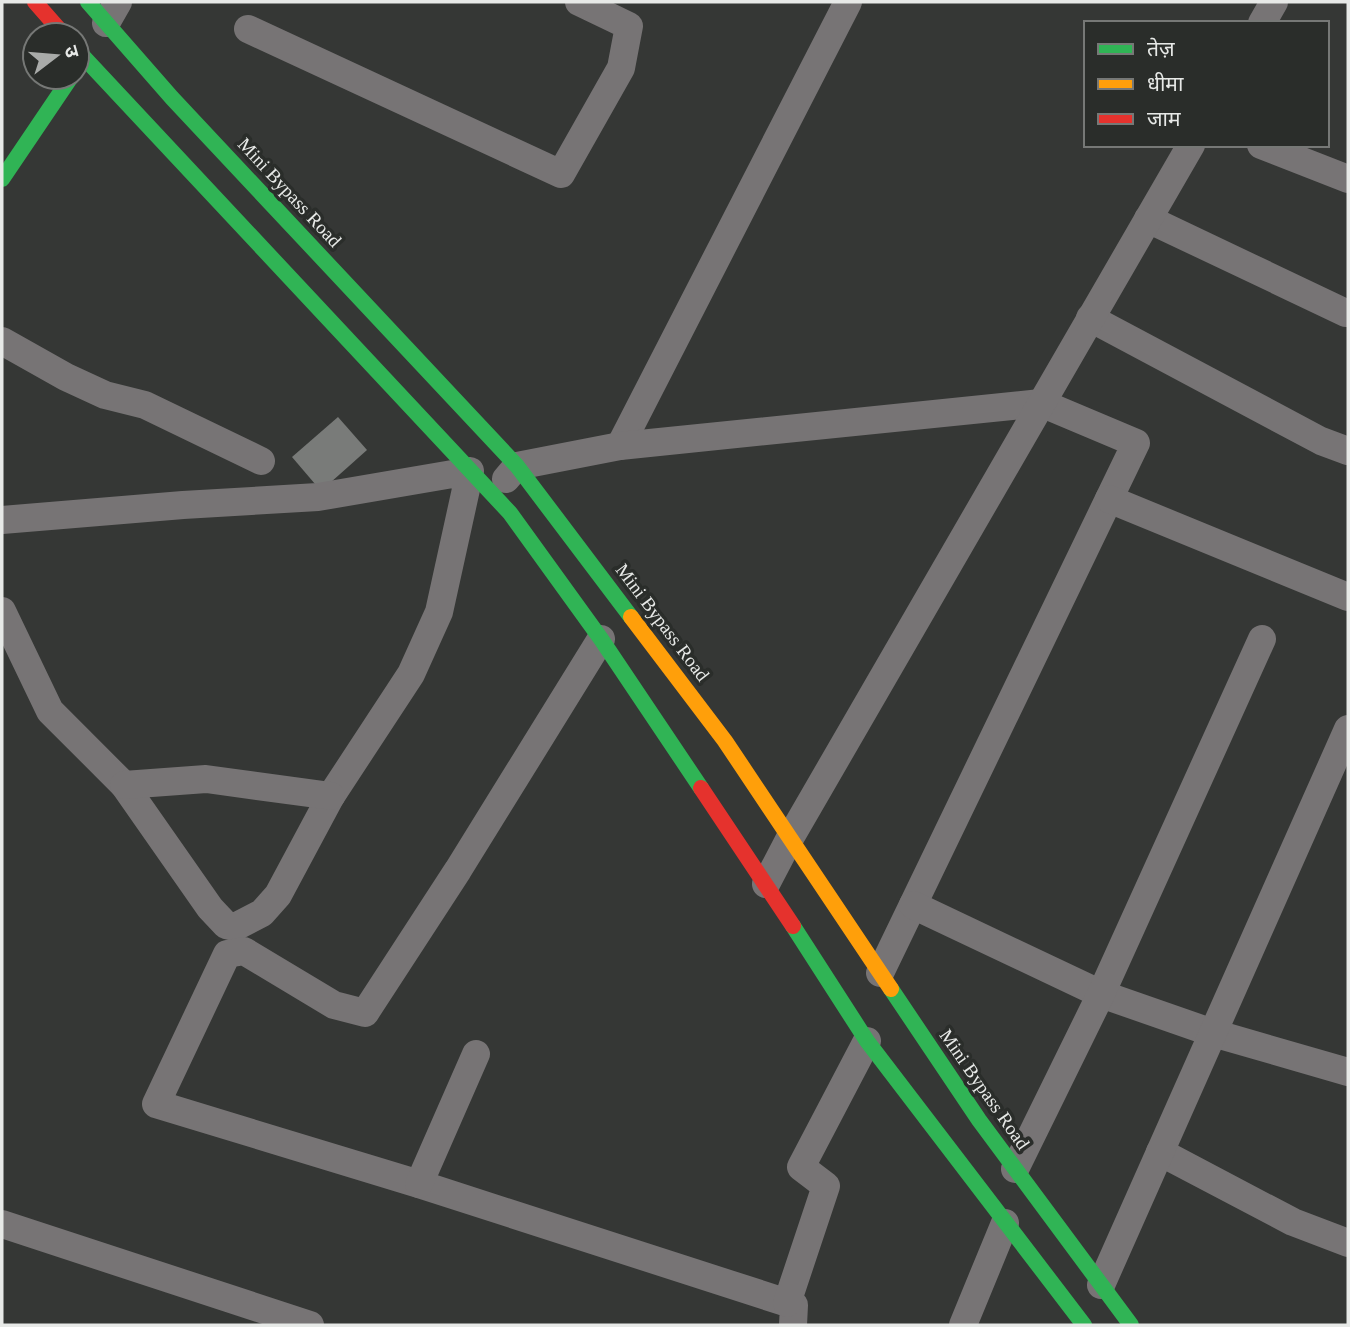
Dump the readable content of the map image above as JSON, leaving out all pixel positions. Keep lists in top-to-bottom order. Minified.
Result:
{"streets":{"main road":["Mini Bypass Road"]},"legend":["तेज़","धीमा","जाम"],"north":"right"}
